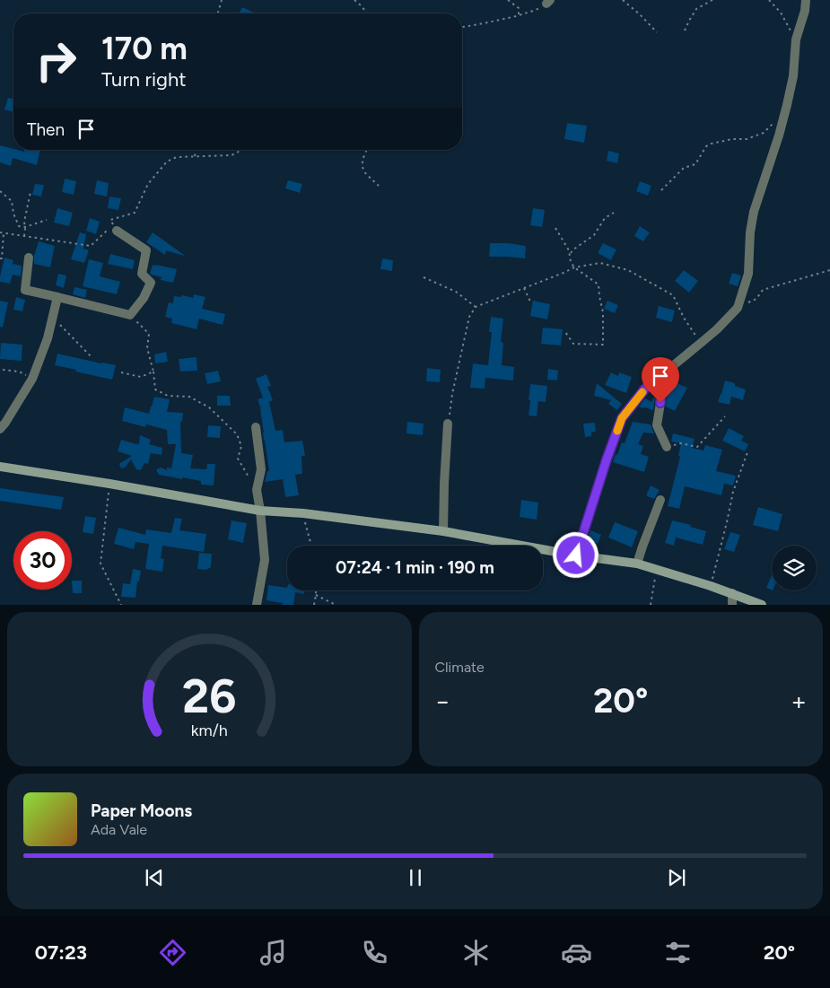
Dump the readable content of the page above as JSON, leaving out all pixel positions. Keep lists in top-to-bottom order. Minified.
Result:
{"page":{"turn":["170 m","Turn right"],"then":"Then","limit":"30","trip":"07:24 · 1 min · 190 m","tile":"Climate","heat":["−","20°","+"],"song":["Paper Moons","Ada Vale"],"tabs":["07:23","20°"],"gauge":["26","km/h"]}}
